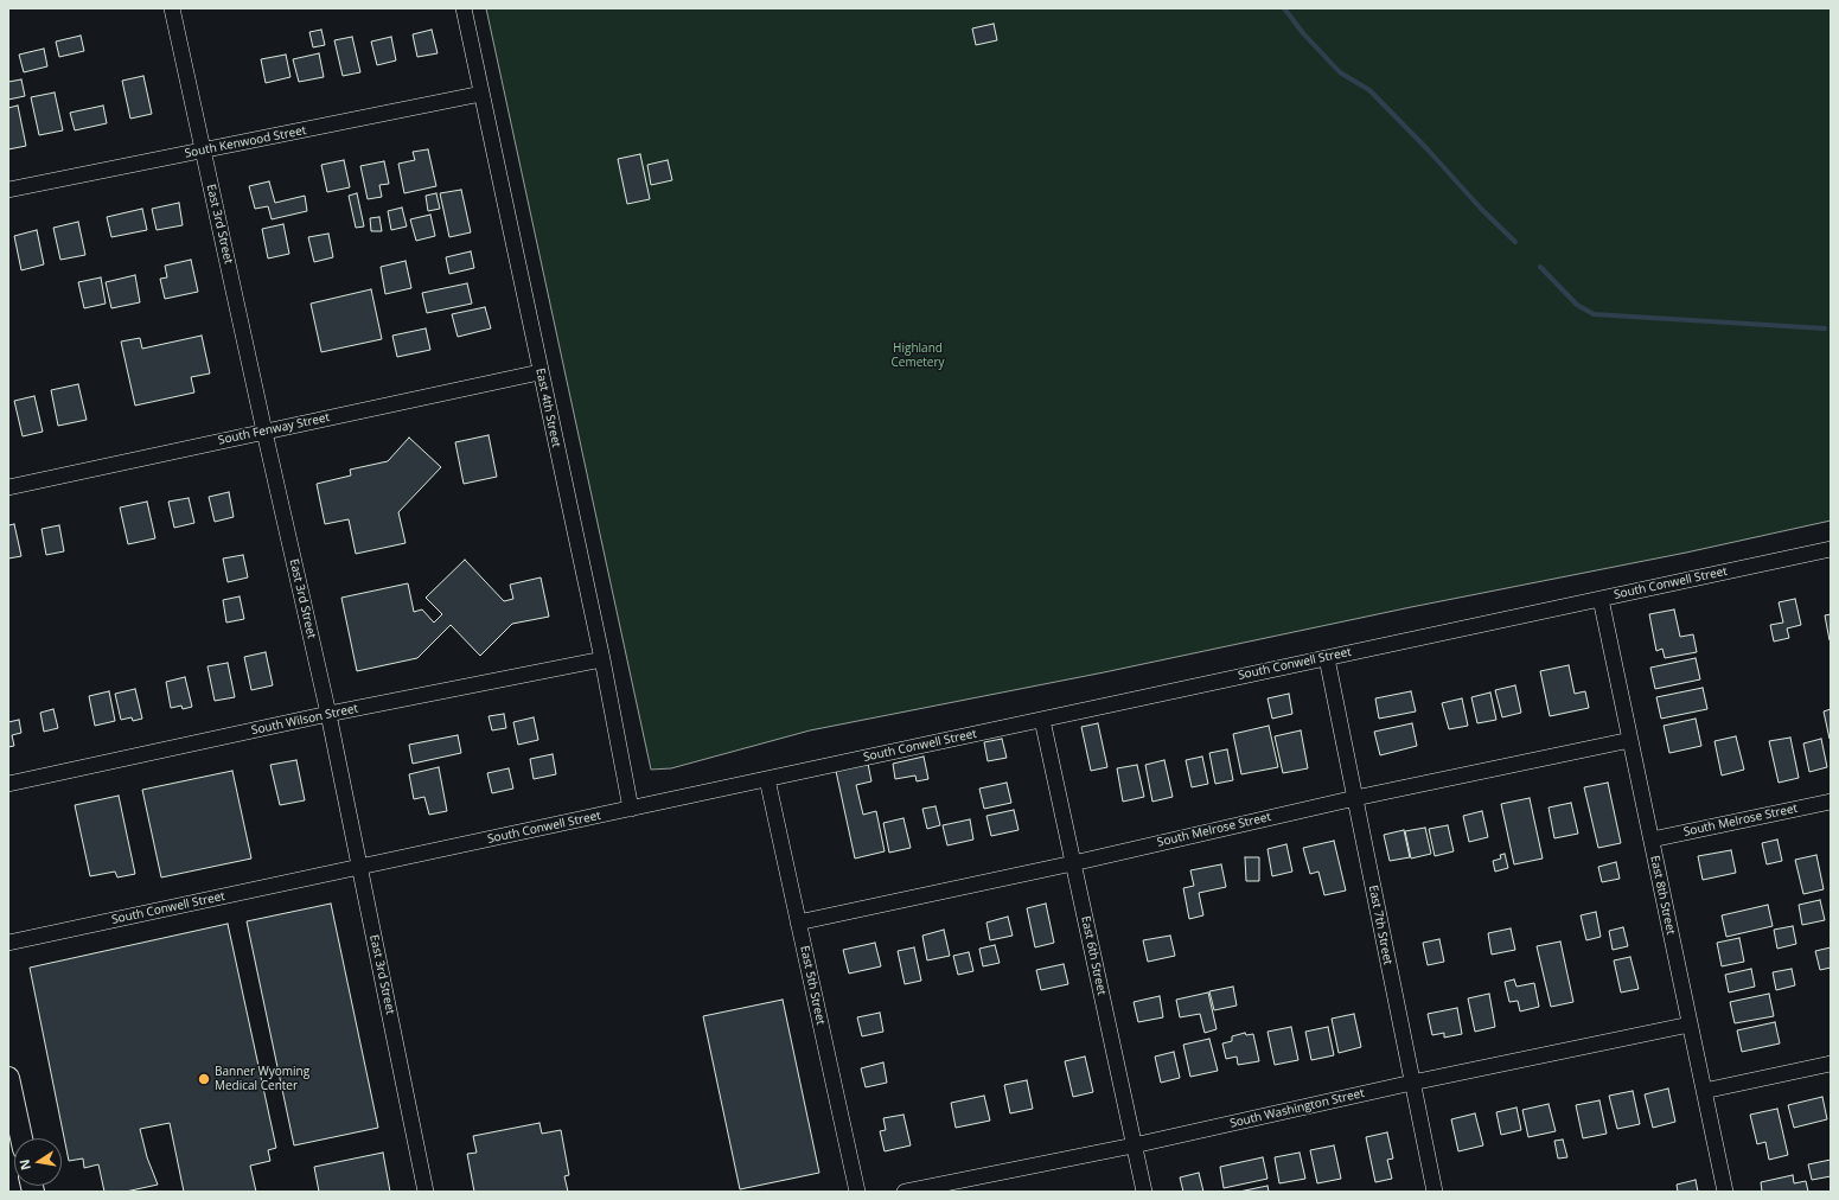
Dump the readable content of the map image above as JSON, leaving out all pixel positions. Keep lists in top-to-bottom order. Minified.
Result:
{"streets":{"street":["South Kenwood Street","East 3rd Street","East 4th Street","South Fenway Street","South Conwell Street","South Wilson Street","South Melrose Street","East 8th Street","East 7th Street","East 6th Street","East 5th Street","South Washington Street"]},"crossings":[["South Kenwood Street","East 3rd Street"],["South Kenwood Street","East 4th Street"],["East 3rd Street","South Fenway Street"],["East 3rd Street","South Conwell Street"],["East 3rd Street","South Wilson Street"],["East 4th Street","South Fenway Street"],["East 4th Street","South Conwell Street"],["East 4th Street","South Wilson Street"],["South Conwell Street","East 8th Street"],["South Conwell Street","East 7th Street"],["South Conwell Street","East 6th Street"],["South Conwell Street","East 5th Street"],["South Melrose Street","East 8th Street"],["South Melrose Street","East 7th Street"],["South Melrose Street","East 6th Street"],["South Melrose Street","East 5th Street"],["East 8th Street","South Washington Street"],["East 7th Street","South Washington Street"],["East 6th Street","South Washington Street"]],"parks":["Highland Cemetery"],"places":["Banner Wyoming Medical Center"],"north":"left"}
